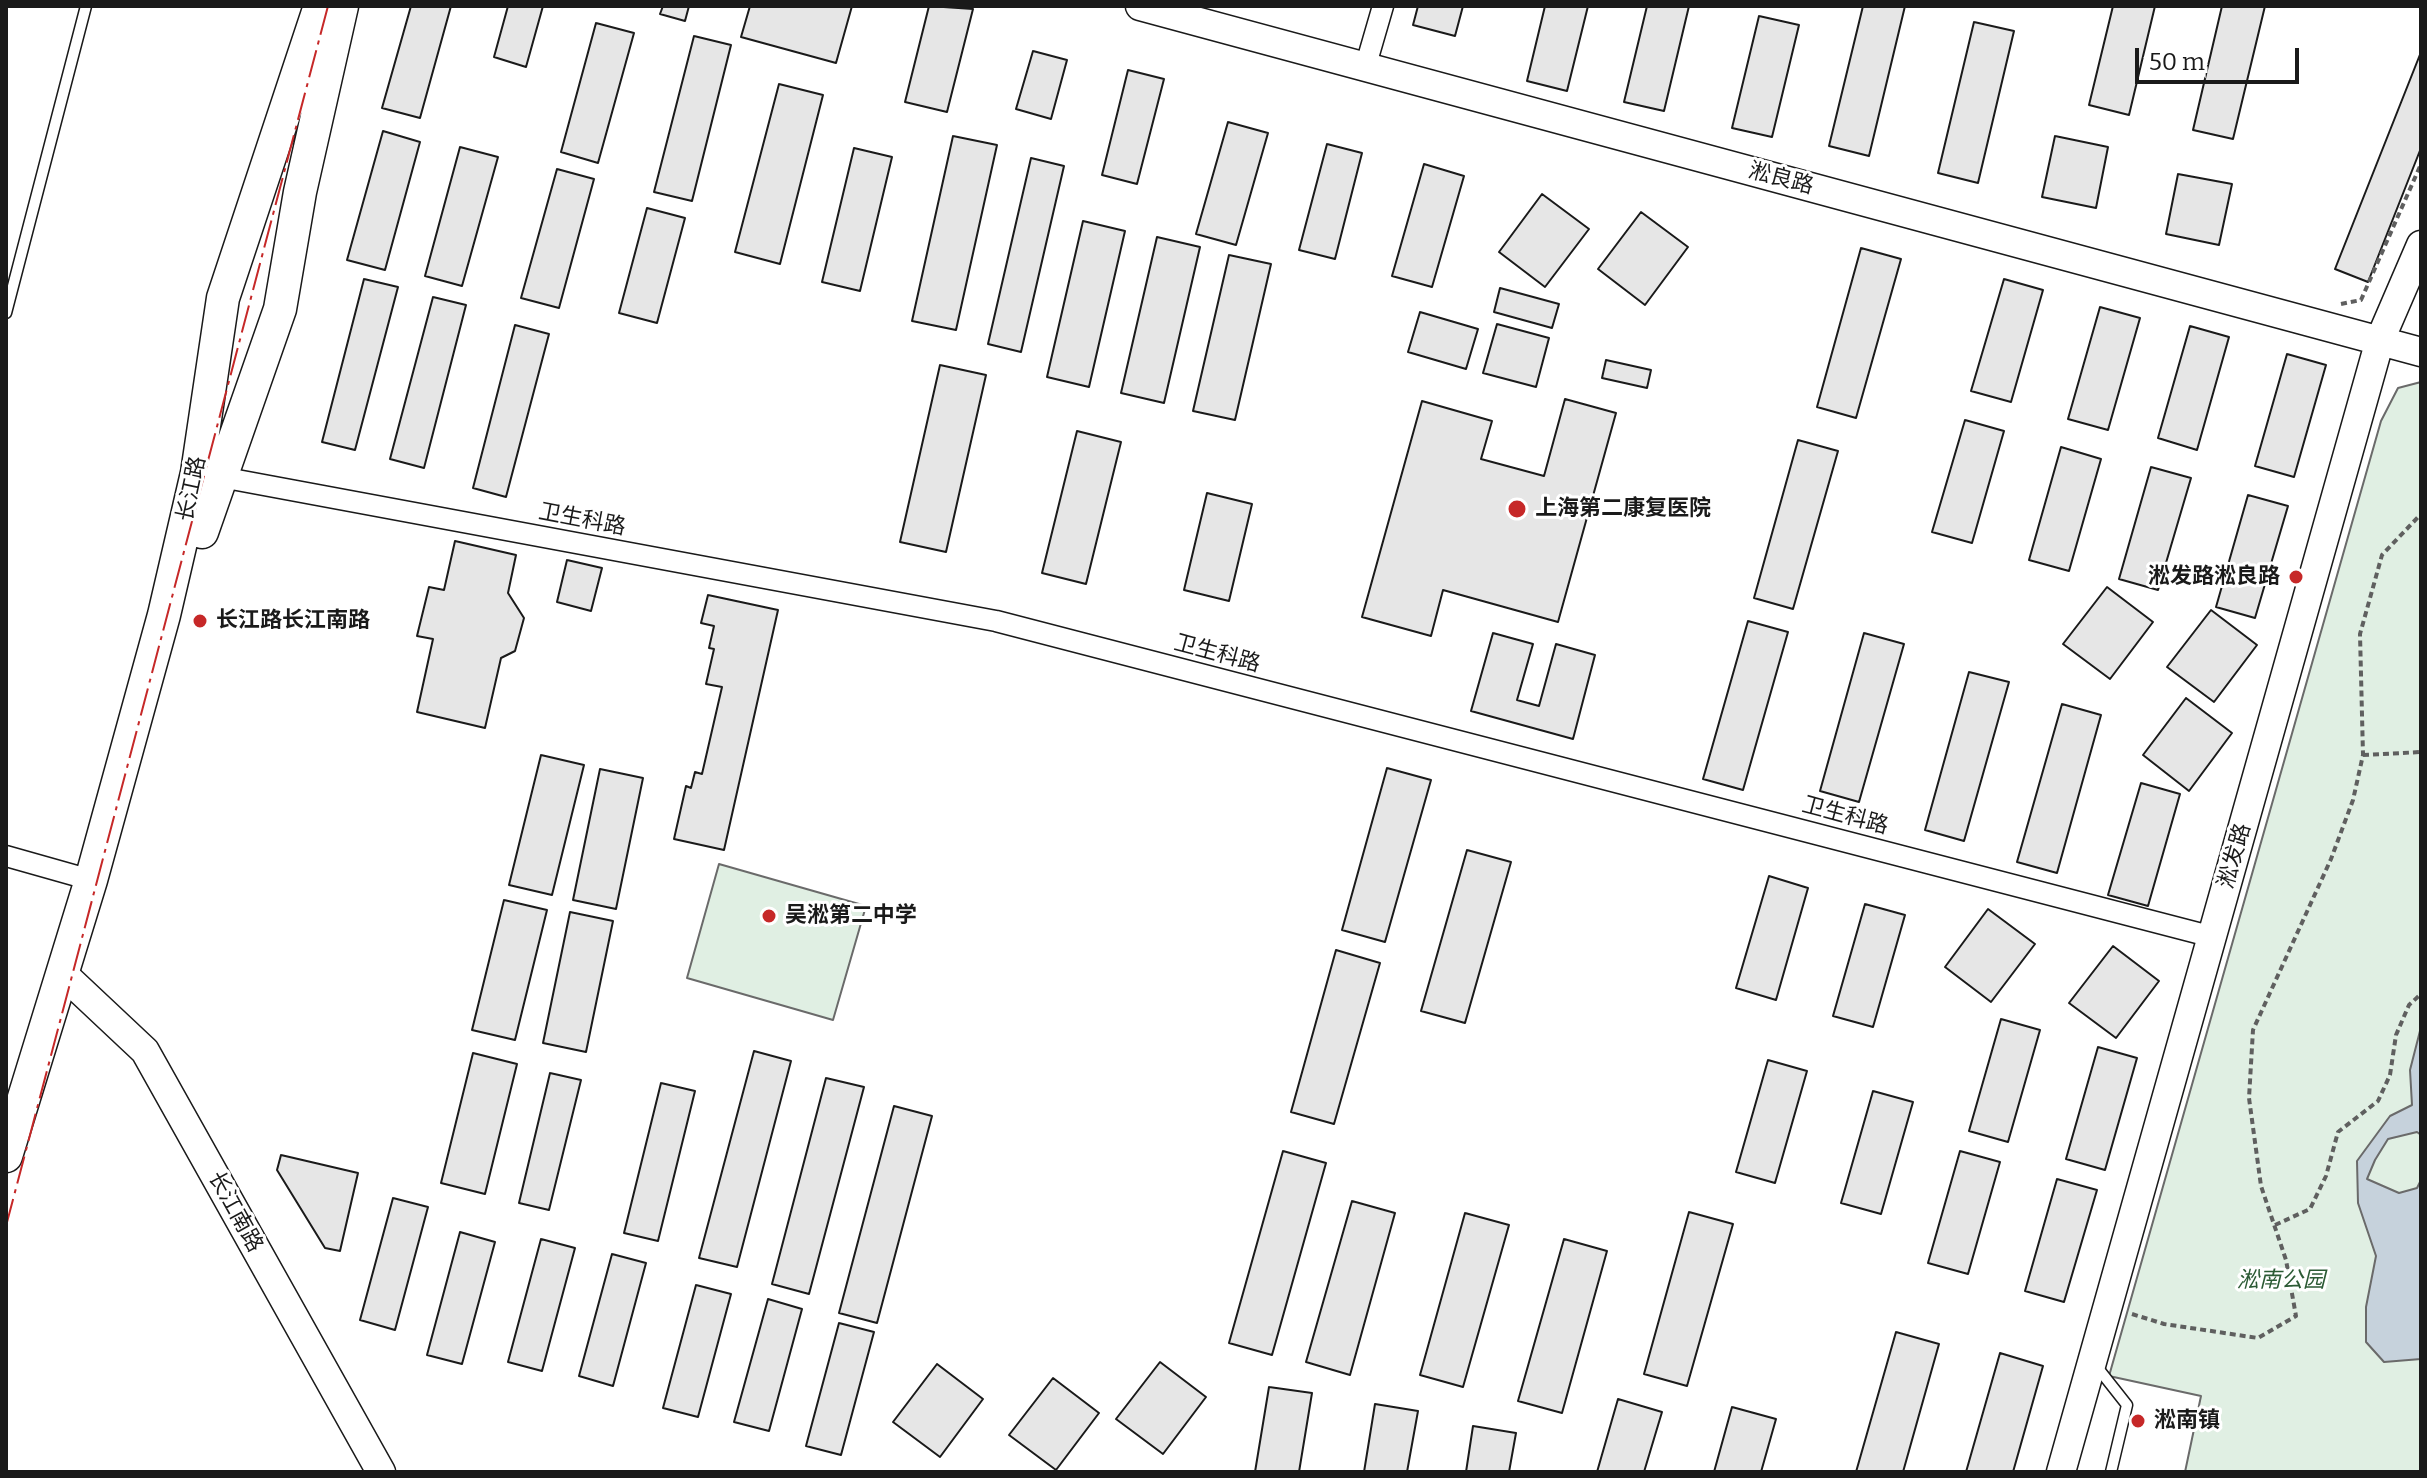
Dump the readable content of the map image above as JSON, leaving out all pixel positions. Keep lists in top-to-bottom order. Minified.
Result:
{"streets":{"main road":["长江路"],"street":["淞良路","卫生科路","淞发路","长江南路"]},"crossings":[["淞良路","淞发路"],["长江路","卫生科路"],["卫生科路","淞发路"]],"parks":["淞南公园"],"places":["上海第二康复医院","淞发路淞良路","长江路长江南路","吴淞第二中学","淞南镇"],"scale_bar":"50 m"}
